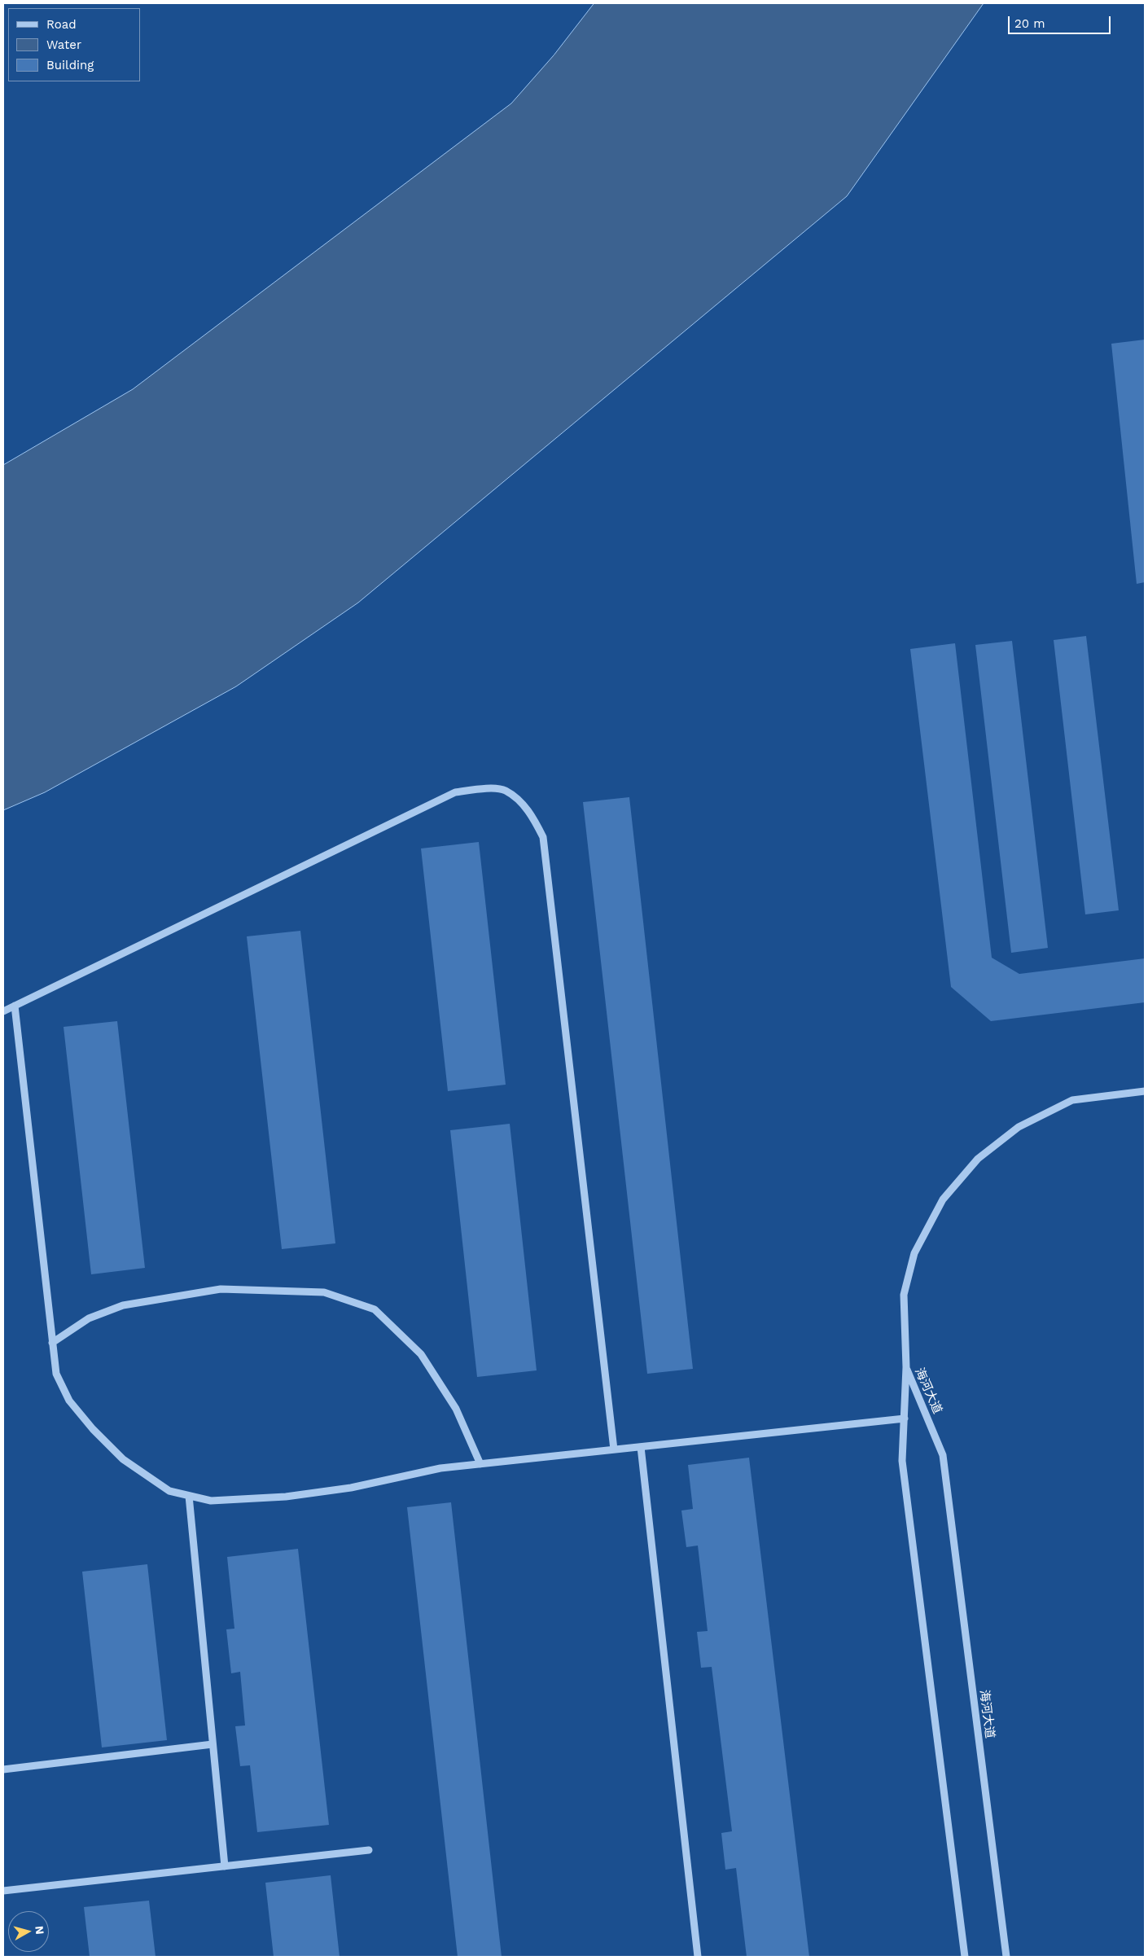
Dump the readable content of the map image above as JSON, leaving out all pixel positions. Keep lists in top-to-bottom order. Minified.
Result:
{"streets":{"street":["海河大道"]},"legend":["Road","Water","Building"],"scale_bar":"20 m","north":"right"}
